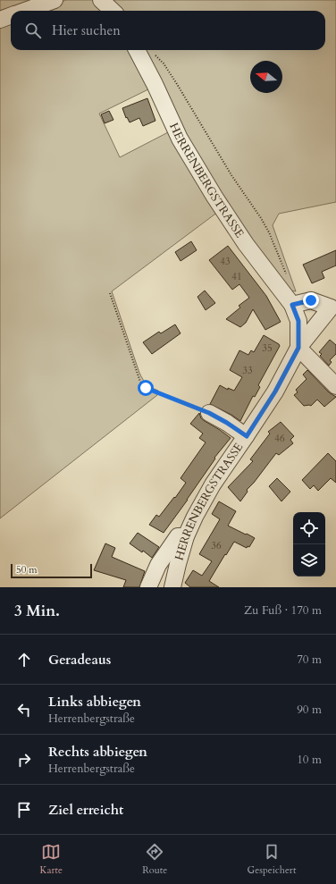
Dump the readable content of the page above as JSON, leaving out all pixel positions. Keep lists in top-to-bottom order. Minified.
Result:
{"streets":{"street":["HERRENBERGSTRASSE"]},"house_numbers":["43","41","35","33","46","36"],"scale_bar":"50 m","north":"left","page":{"search":"Hier suchen","scale":"50 m","heading":["3 Min.","Zu Fuß · 170 m"],"list":[["Geradeaus","70 m"],["Links abbiegen","Herrenbergstraße","90 m"],["Rechts abbiegen","Herrenbergstraße","10 m"],"Ziel erreicht"],"nav":["Karte","Route","Gespeichert"]}}
